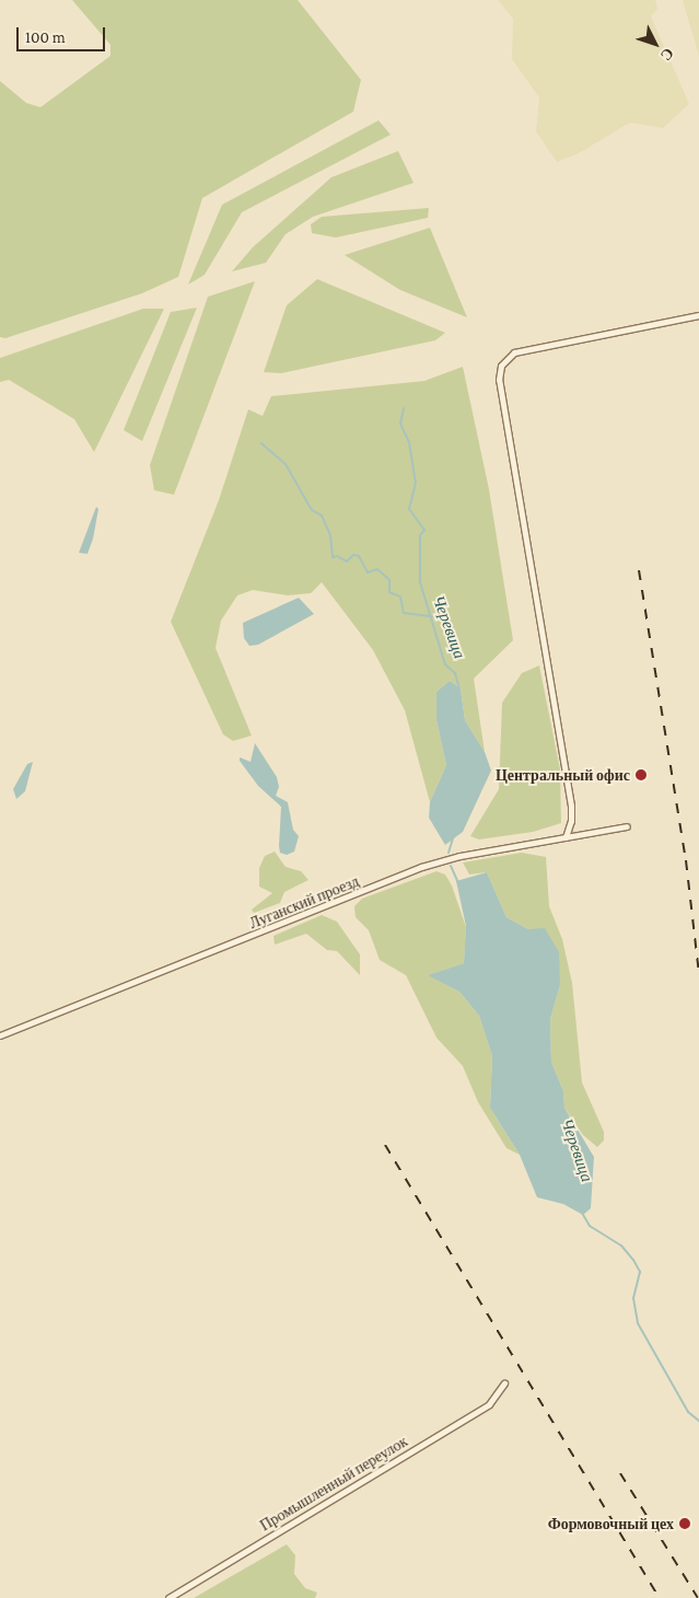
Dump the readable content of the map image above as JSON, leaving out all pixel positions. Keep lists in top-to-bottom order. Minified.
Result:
{"streets":{"street":["Луганский проезд","Промышленный переулок"]},"water":["Черевица"],"places":["Центральный офис","Формовочный цех"],"scale_bar":"100 m","north":"bottom right"}
